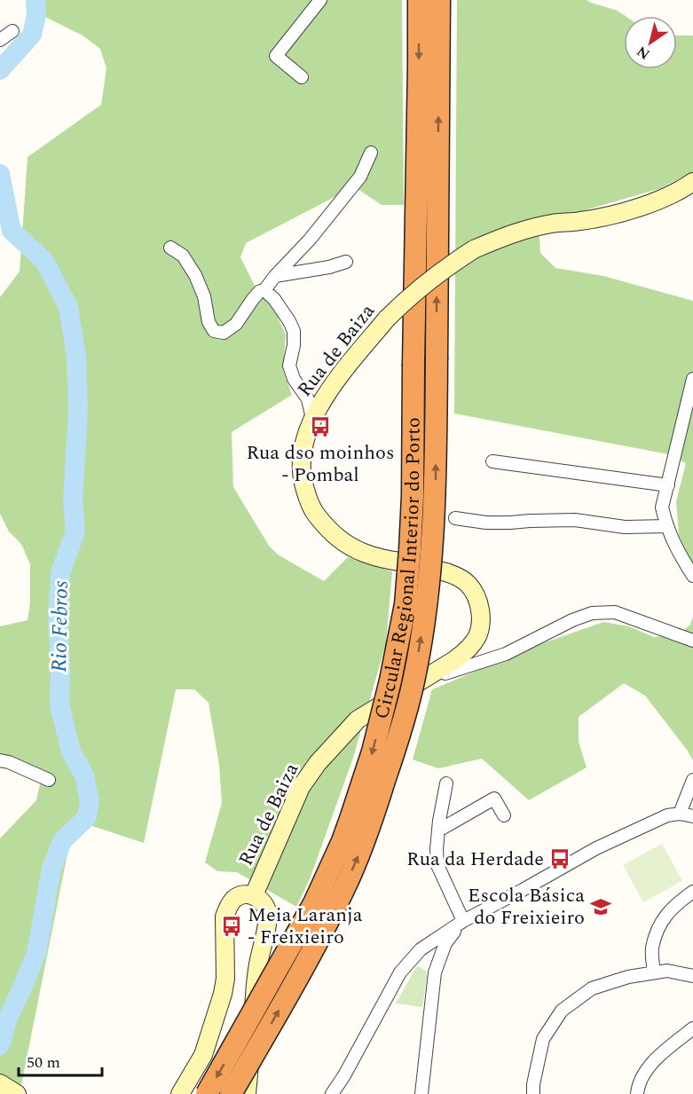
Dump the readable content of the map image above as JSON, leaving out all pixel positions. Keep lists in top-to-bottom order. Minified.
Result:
{"streets":{"highway":["Circular Regional Interior do Porto"],"street":["Rua de Baiza"]},"water":["Rio Febros"],"places":{"bus stop":["Rua dso moinhos - Pombal","Rua da Herdade","Meia Laranja - Freixieiro"],"school or university":["Escola Básica do Freixieiro"]},"scale_bar":"50 m","north":"bottom left"}
